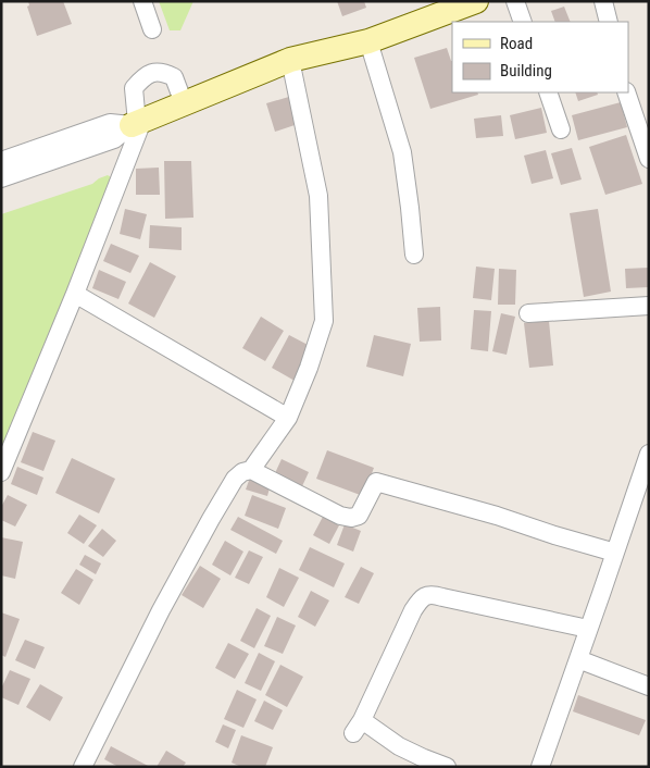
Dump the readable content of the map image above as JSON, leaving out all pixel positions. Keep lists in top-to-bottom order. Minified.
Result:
{"legend":["Road","Building"]}
